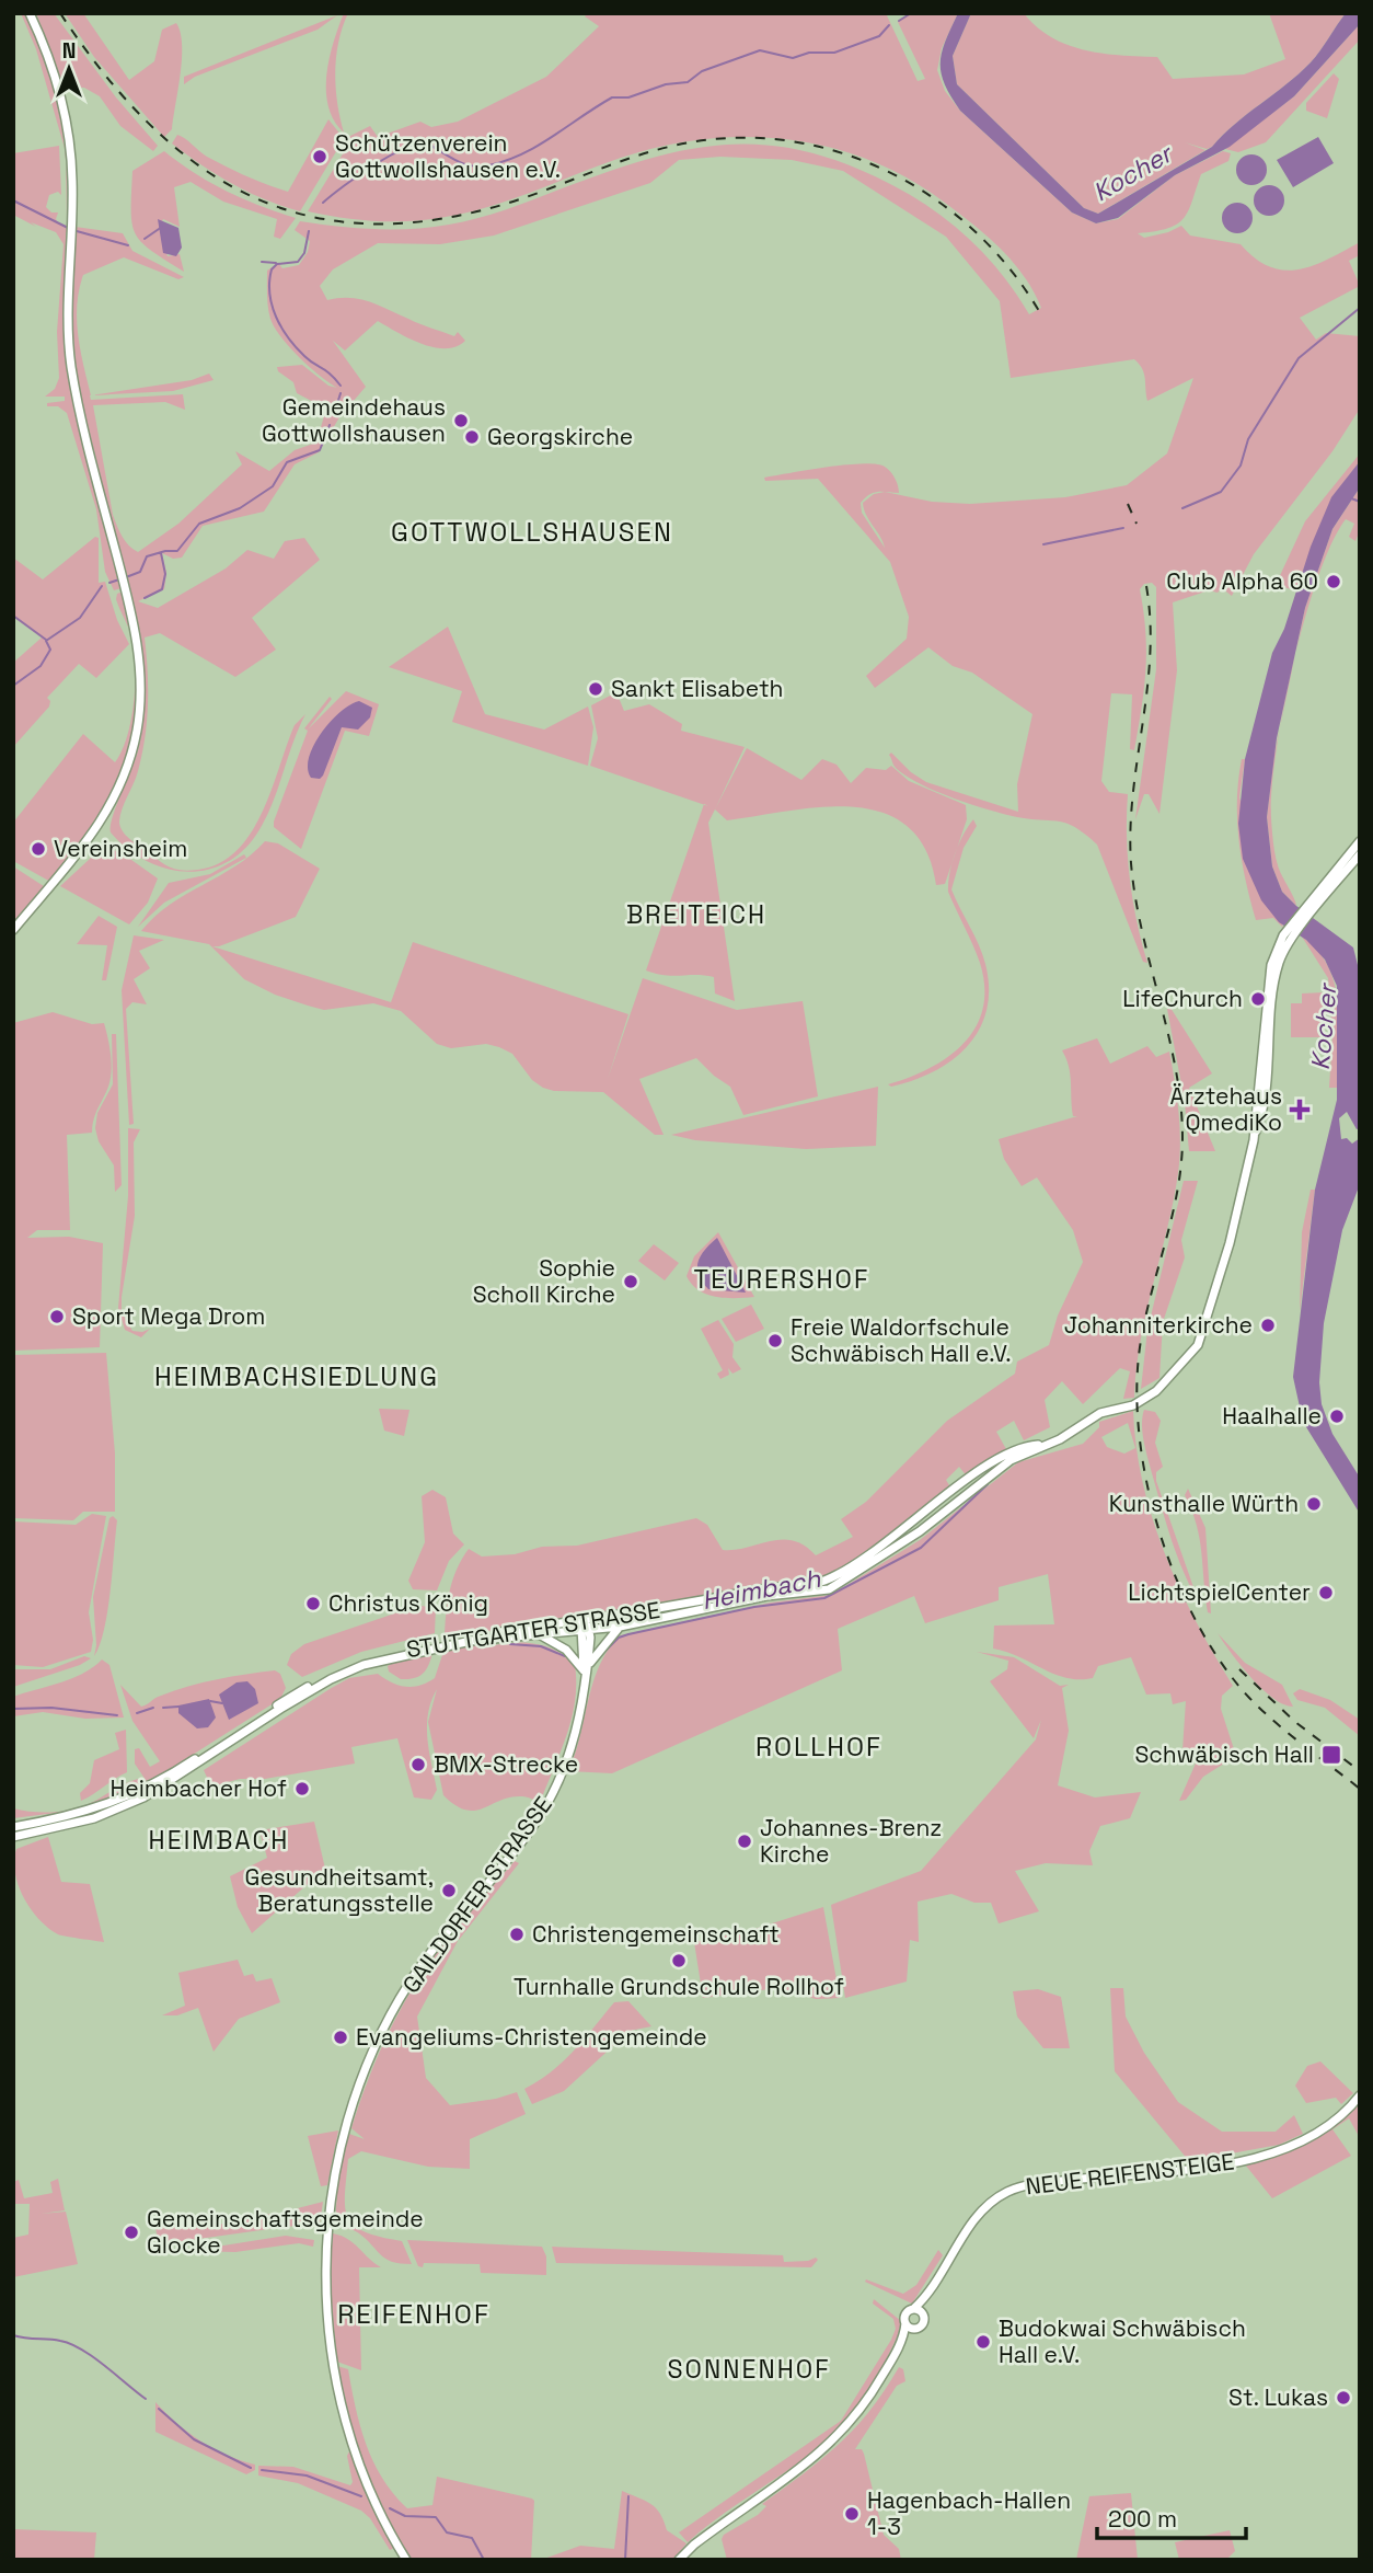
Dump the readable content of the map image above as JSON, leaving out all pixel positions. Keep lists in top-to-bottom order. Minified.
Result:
{"streets":{"main road":["STUTTGARTER STRASSE","GAILDORFER STRASSE","NEUE REIFENSTEIGE"]},"crossings":[["STUTTGARTER STRASSE","GAILDORFER STRASSE"]],"districts":["GOTTWOLLSHAUSEN","BREITEICH","TEURERSHOF","HEIMBACHSIEDLUNG","ROLLHOF","HEIMBACH","REIFENHOF","SONNENHOF"],"water":["Kocher","Heimbach"],"places":{"other":["Schützenverein Gottwollshausen e.V.","Gemeindehaus Gottwollshausen","Georgskirche","Club Alpha 60","Sankt Elisabeth","Vereinsheim","LifeChurch","Sophie Scholl Kirche","Sport Mega Drom","Johanniterkirche","Freie Waldorfschule Schwäbisch Hall e.V.","Haalhalle","Kunsthalle Würth","LichtspielCenter","Christus König","BMX-Strecke","Heimbacher Hof","Johannes-Brenz Kirche","Gesundheitsamt, Beratungsstelle","Christengemeinschaft","Turnhalle Grundschule Rollhof","Evangeliums-Christengemeinde","Gemeinschaftsgemeinde Glocke","Budokwai Schwäbisch Hall e.V.","St. Lukas","Hagenbach-Hallen 1-3"],"health":["Ärztehaus QmediKo"],"transit":["Schwäbisch Hall"]},"scale_bar":"200 m","north":"top"}
